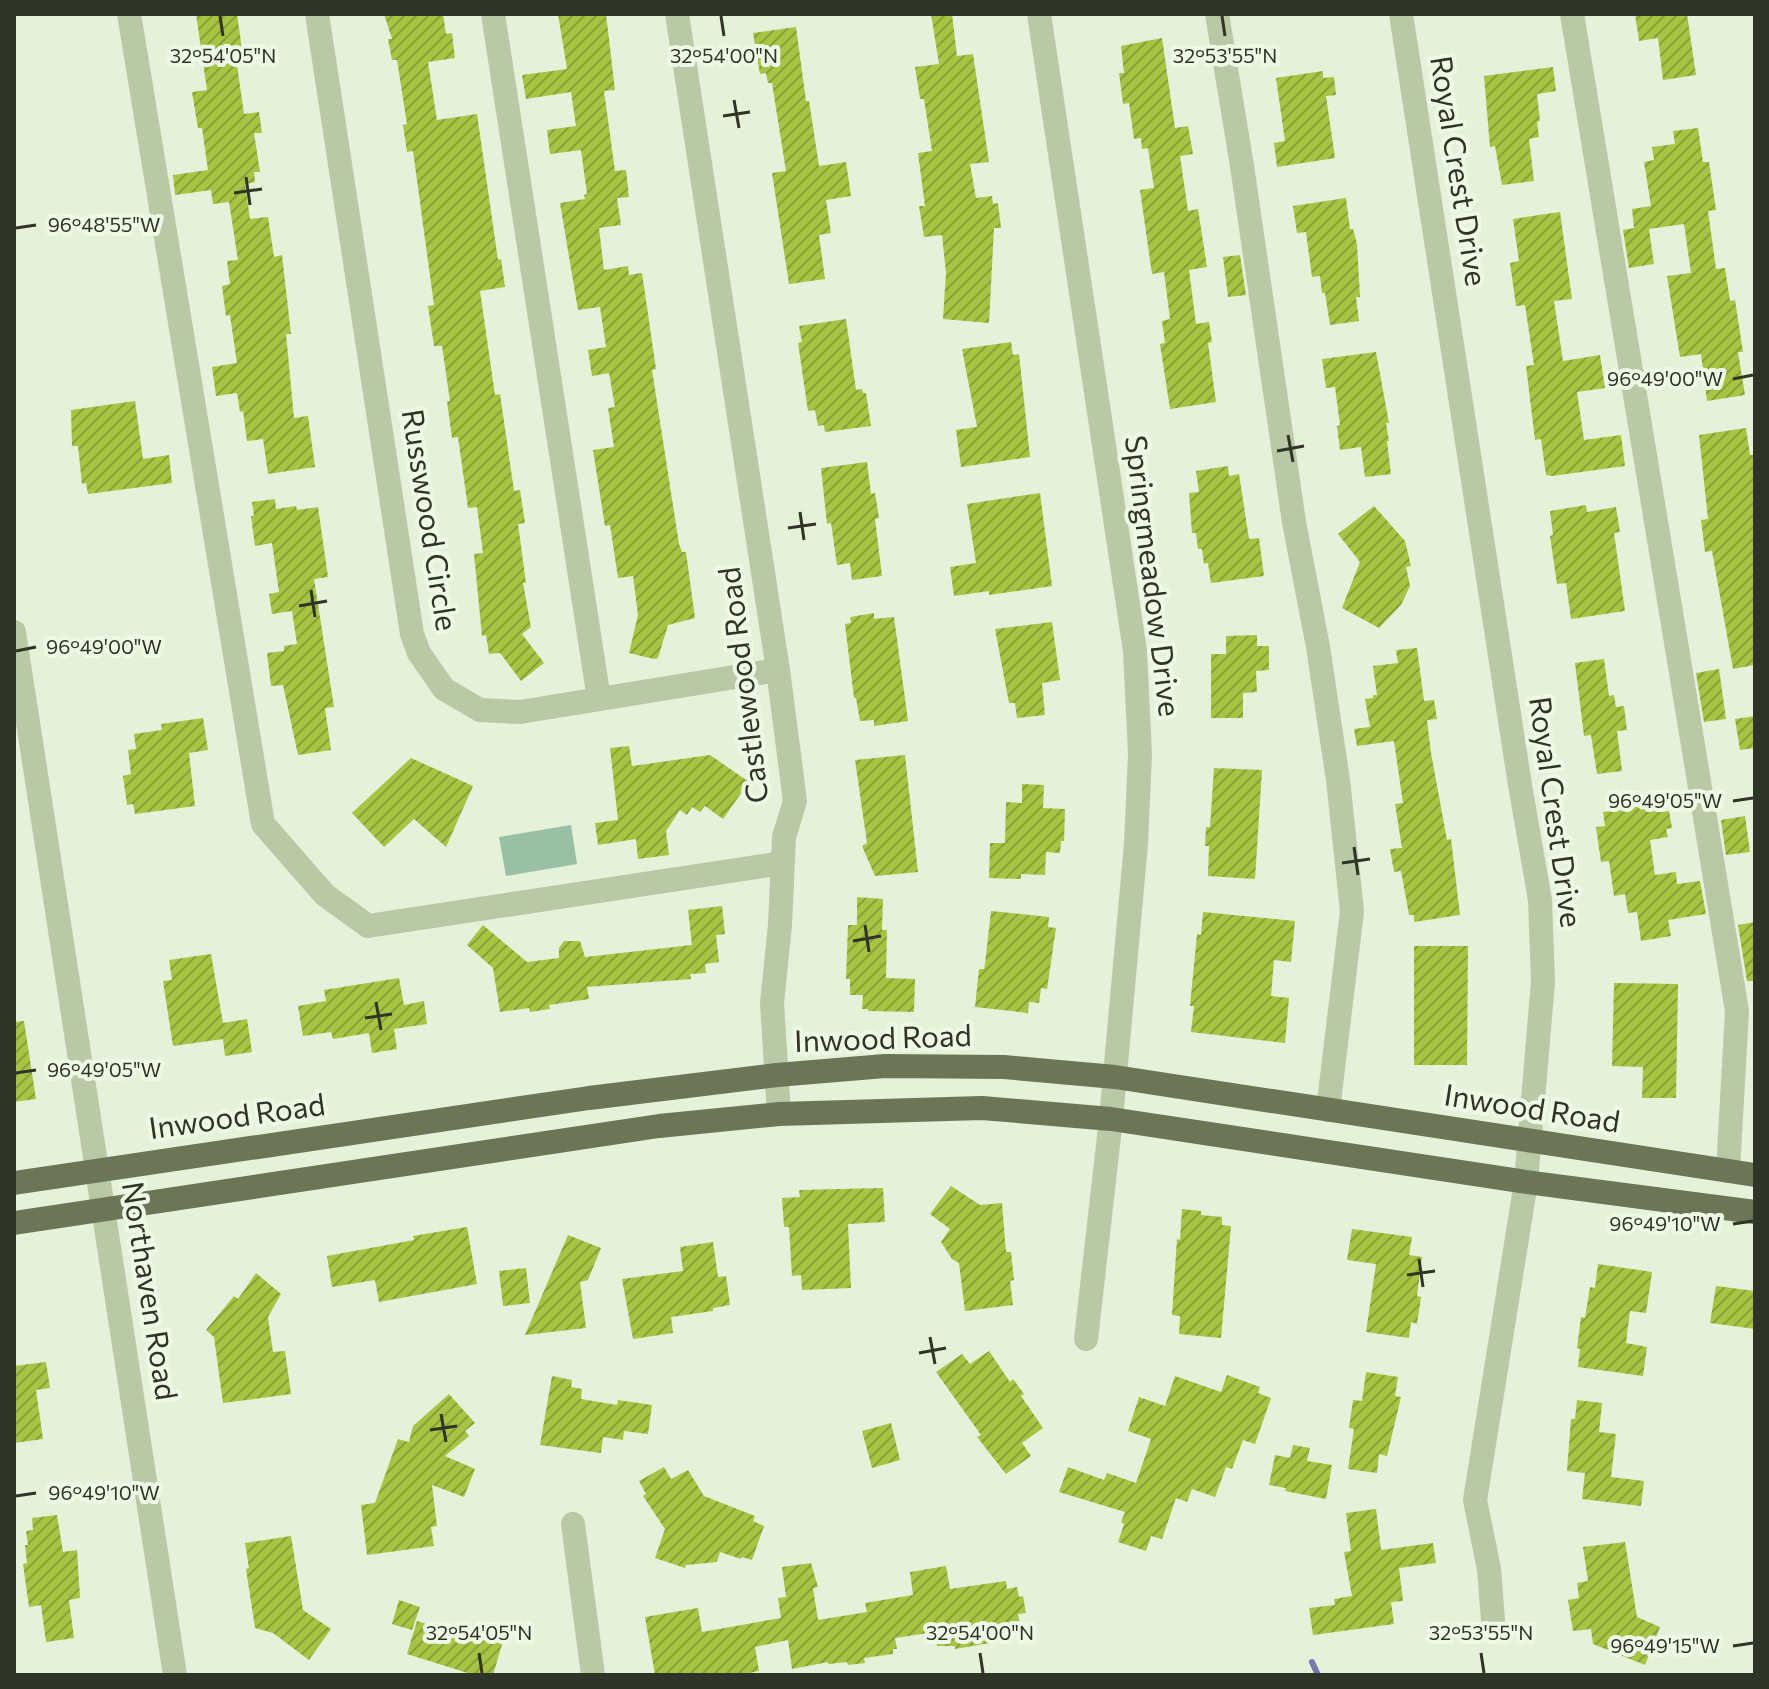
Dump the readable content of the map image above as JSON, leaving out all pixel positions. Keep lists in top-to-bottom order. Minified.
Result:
{"streets":{"main road":["Inwood Road"],"street":["Royal Crest Drive","Russwood Circle","Springmeadow Drive","Castlewood Road","Northaven Road"]},"crossings":[["Royal Crest Drive","Inwood Road"],["Russwood Circle","Castlewood Road"],["Springmeadow Drive","Inwood Road"],["Castlewood Road","Inwood Road"],["Inwood Road","Northaven Road"]],"coordinates":["32°54'05\"N","32°54'00\"N","32°53'55\"N","96°48'55\"W","96°49'00\"W","96°49'05\"W","96°49'10\"W","96°49'15\"W"]}
